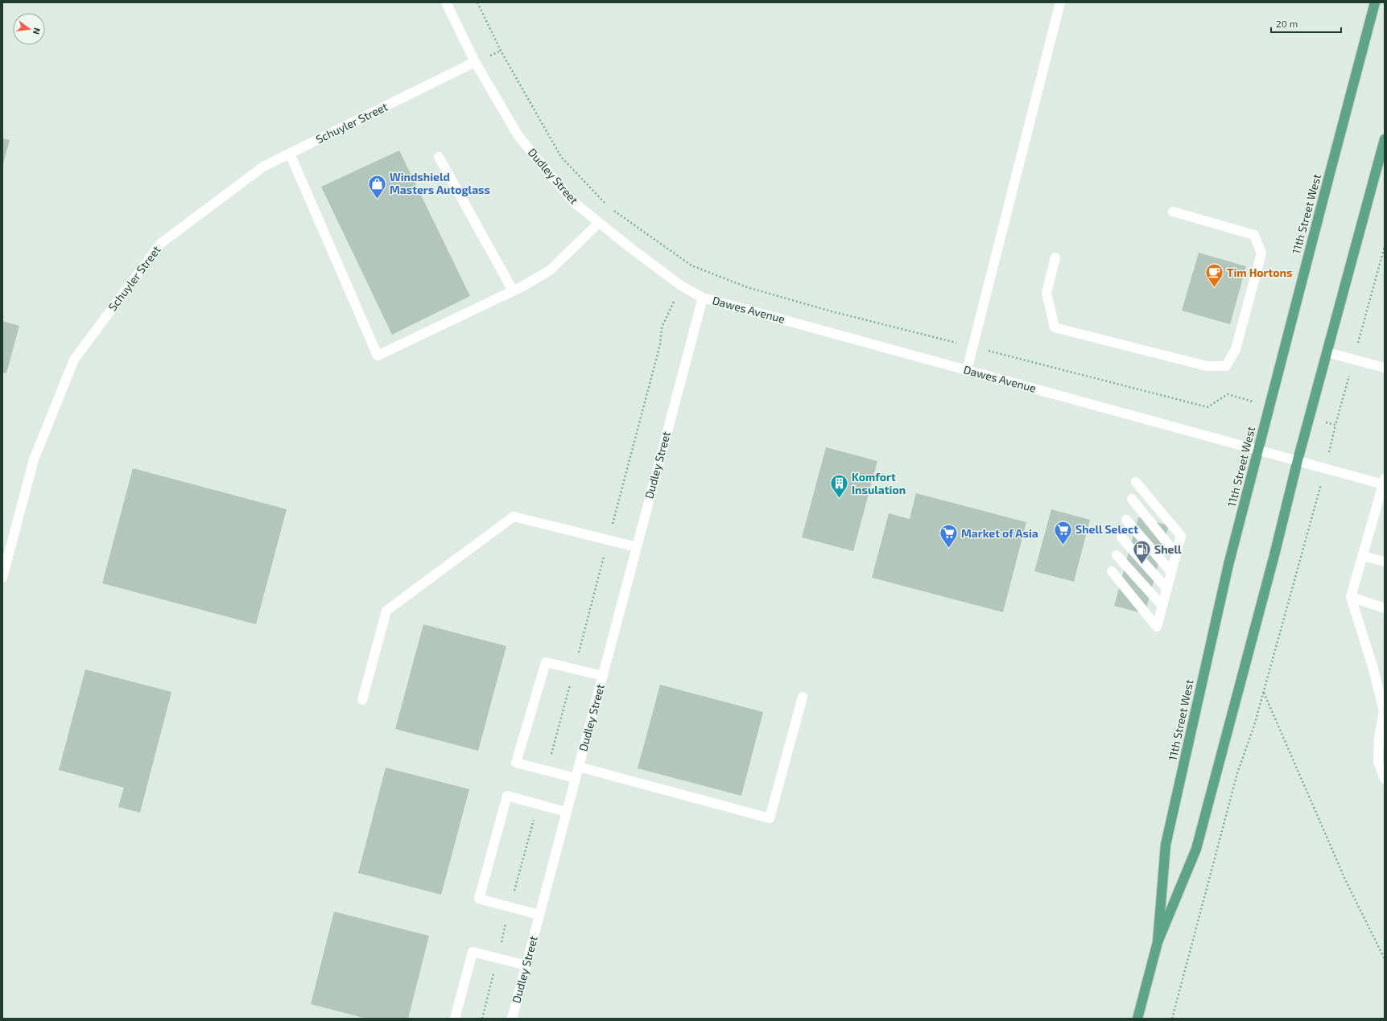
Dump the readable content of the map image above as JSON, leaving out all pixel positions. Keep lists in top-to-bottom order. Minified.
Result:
{"streets":{"main road":["11th Street West"],"street":["Schuyler Street","Dudley Street","Dawes Avenue"]},"crossings":[["Schuyler Street","Dudley Street"],["Dudley Street","Dawes Avenue"],["11th Street West","Dawes Avenue"]],"places":{"shop":["Windshield Masters Autoglass"],"cafe":["Tim Hortons"],"building":["Komfort Insulation"],"supermarket":["Shell Select","Market of Asia"],"fuel station":["Shell"]},"scale_bar":"20 m","north":"right"}
